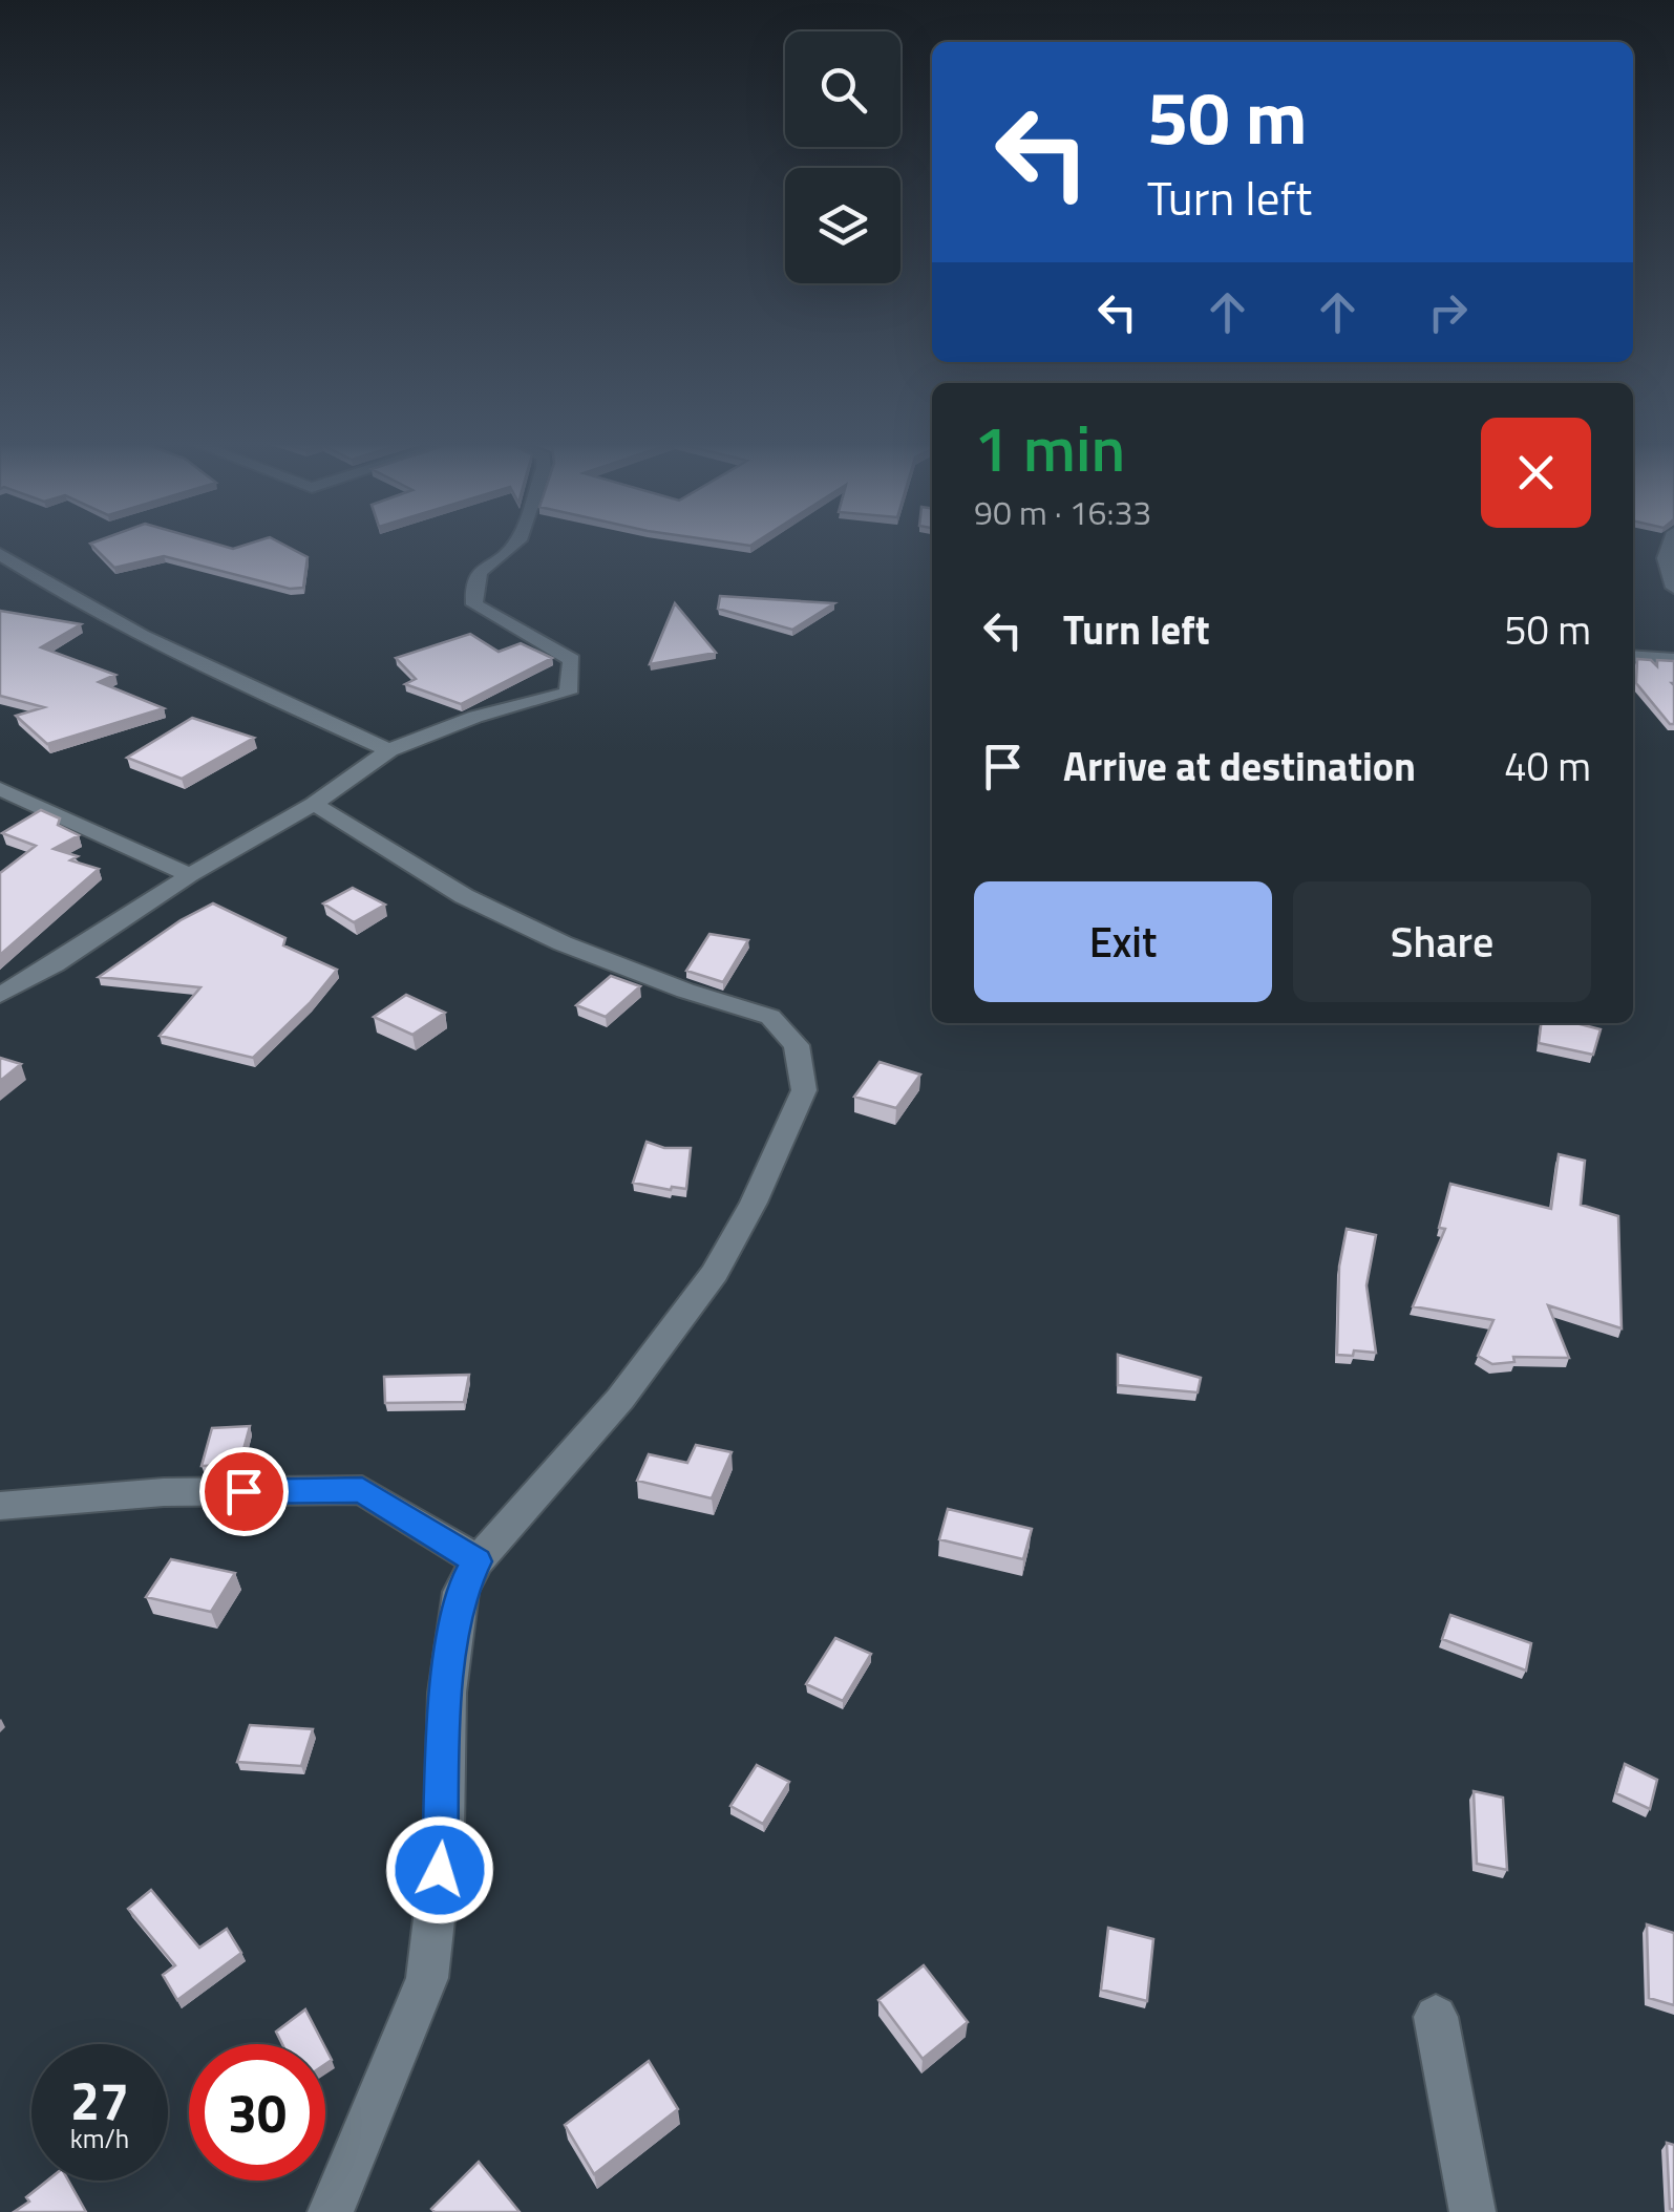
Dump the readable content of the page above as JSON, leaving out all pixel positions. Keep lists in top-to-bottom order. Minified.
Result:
{"page":{"turn":["50 m","Turn left"],"heading":["1 min","90 m · 16:33"],"list":[{"name":"Turn left","value":"50 m"},{"name":"Arrive at destination","value":"40 m"}],"buttons":["Exit","Share"],"speed":"27 km/h","limit":"30"}}
